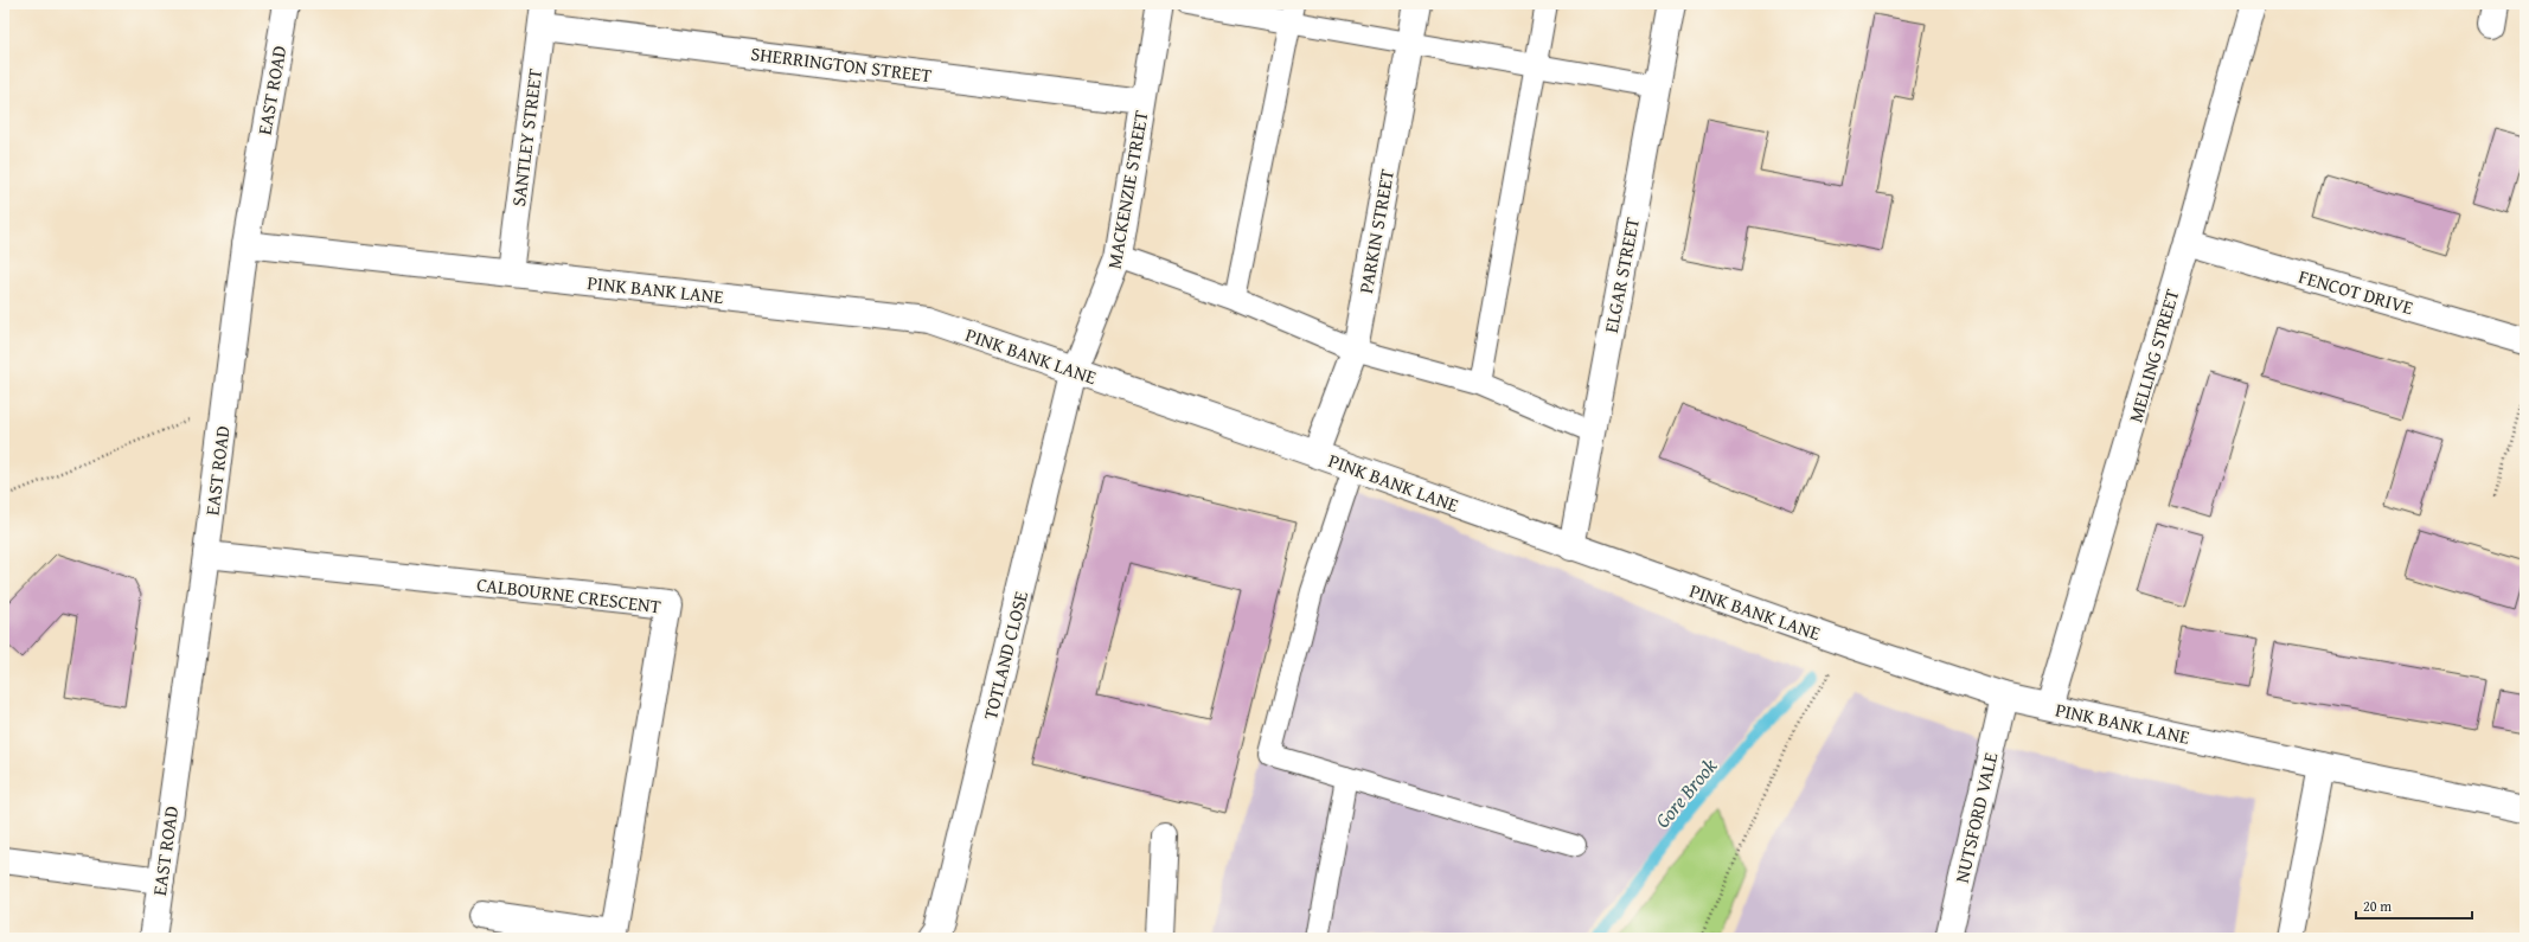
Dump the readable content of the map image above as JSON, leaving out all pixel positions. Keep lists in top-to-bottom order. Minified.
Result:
{"streets":{"street":["SHERRINGTON STREET","EAST ROAD","SANTLEY STREET","MACKENZIE STREET","PARKIN STREET","ELGAR STREET","PINK BANK LANE","FENCOT DRIVE","MELLING STREET","CALBOURNE CRESCENT","TOTLAND CLOSE","NUTSFORD VALE"]},"crossings":[["SHERRINGTON STREET","SANTLEY STREET"],["SHERRINGTON STREET","MACKENZIE STREET"],["EAST ROAD","PINK BANK LANE"],["EAST ROAD","CALBOURNE CRESCENT"],["SANTLEY STREET","PINK BANK LANE"],["MACKENZIE STREET","PINK BANK LANE"],["MACKENZIE STREET","TOTLAND CLOSE"],["PARKIN STREET","PINK BANK LANE"],["ELGAR STREET","PINK BANK LANE"],["PINK BANK LANE","MELLING STREET"],["PINK BANK LANE","TOTLAND CLOSE"],["PINK BANK LANE","NUTSFORD VALE"],["FENCOT DRIVE","MELLING STREET"]],"water":["Gore Brook"],"scale_bar":"20 m"}
